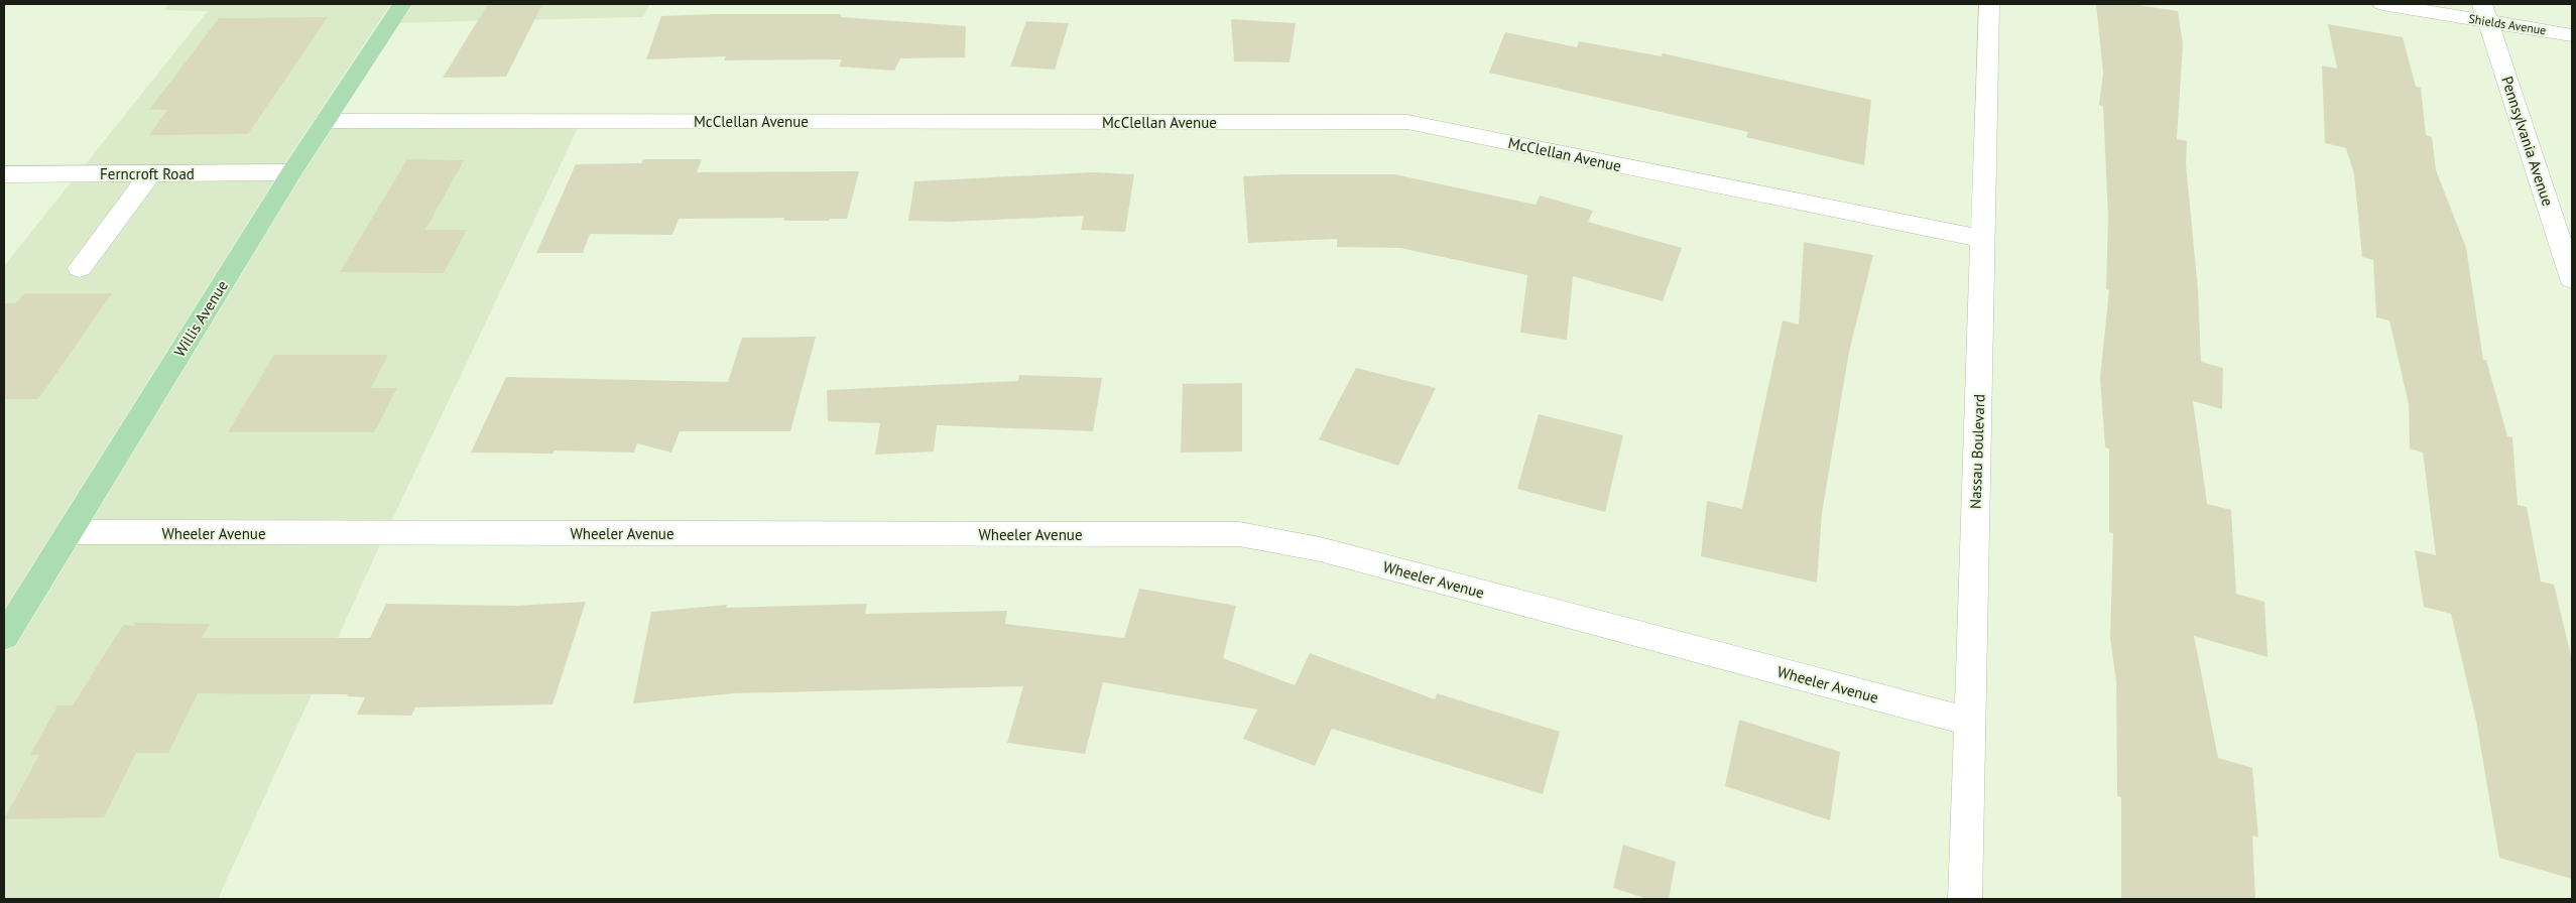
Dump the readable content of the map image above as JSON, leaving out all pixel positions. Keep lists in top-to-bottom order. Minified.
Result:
{"streets":{"main road":["Willis Avenue"],"street":["Shields Avenue","McClellan Avenue","Pennsylvania Avenue","Ferncroft Road","Nassau Boulevard","Wheeler Avenue"]},"crossings":[["Shields Avenue","Pennsylvania Avenue"],["McClellan Avenue","Willis Avenue"],["McClellan Avenue","Nassau Boulevard"],["Ferncroft Road","Willis Avenue"],["Willis Avenue","Wheeler Avenue"],["Nassau Boulevard","Wheeler Avenue"]]}
